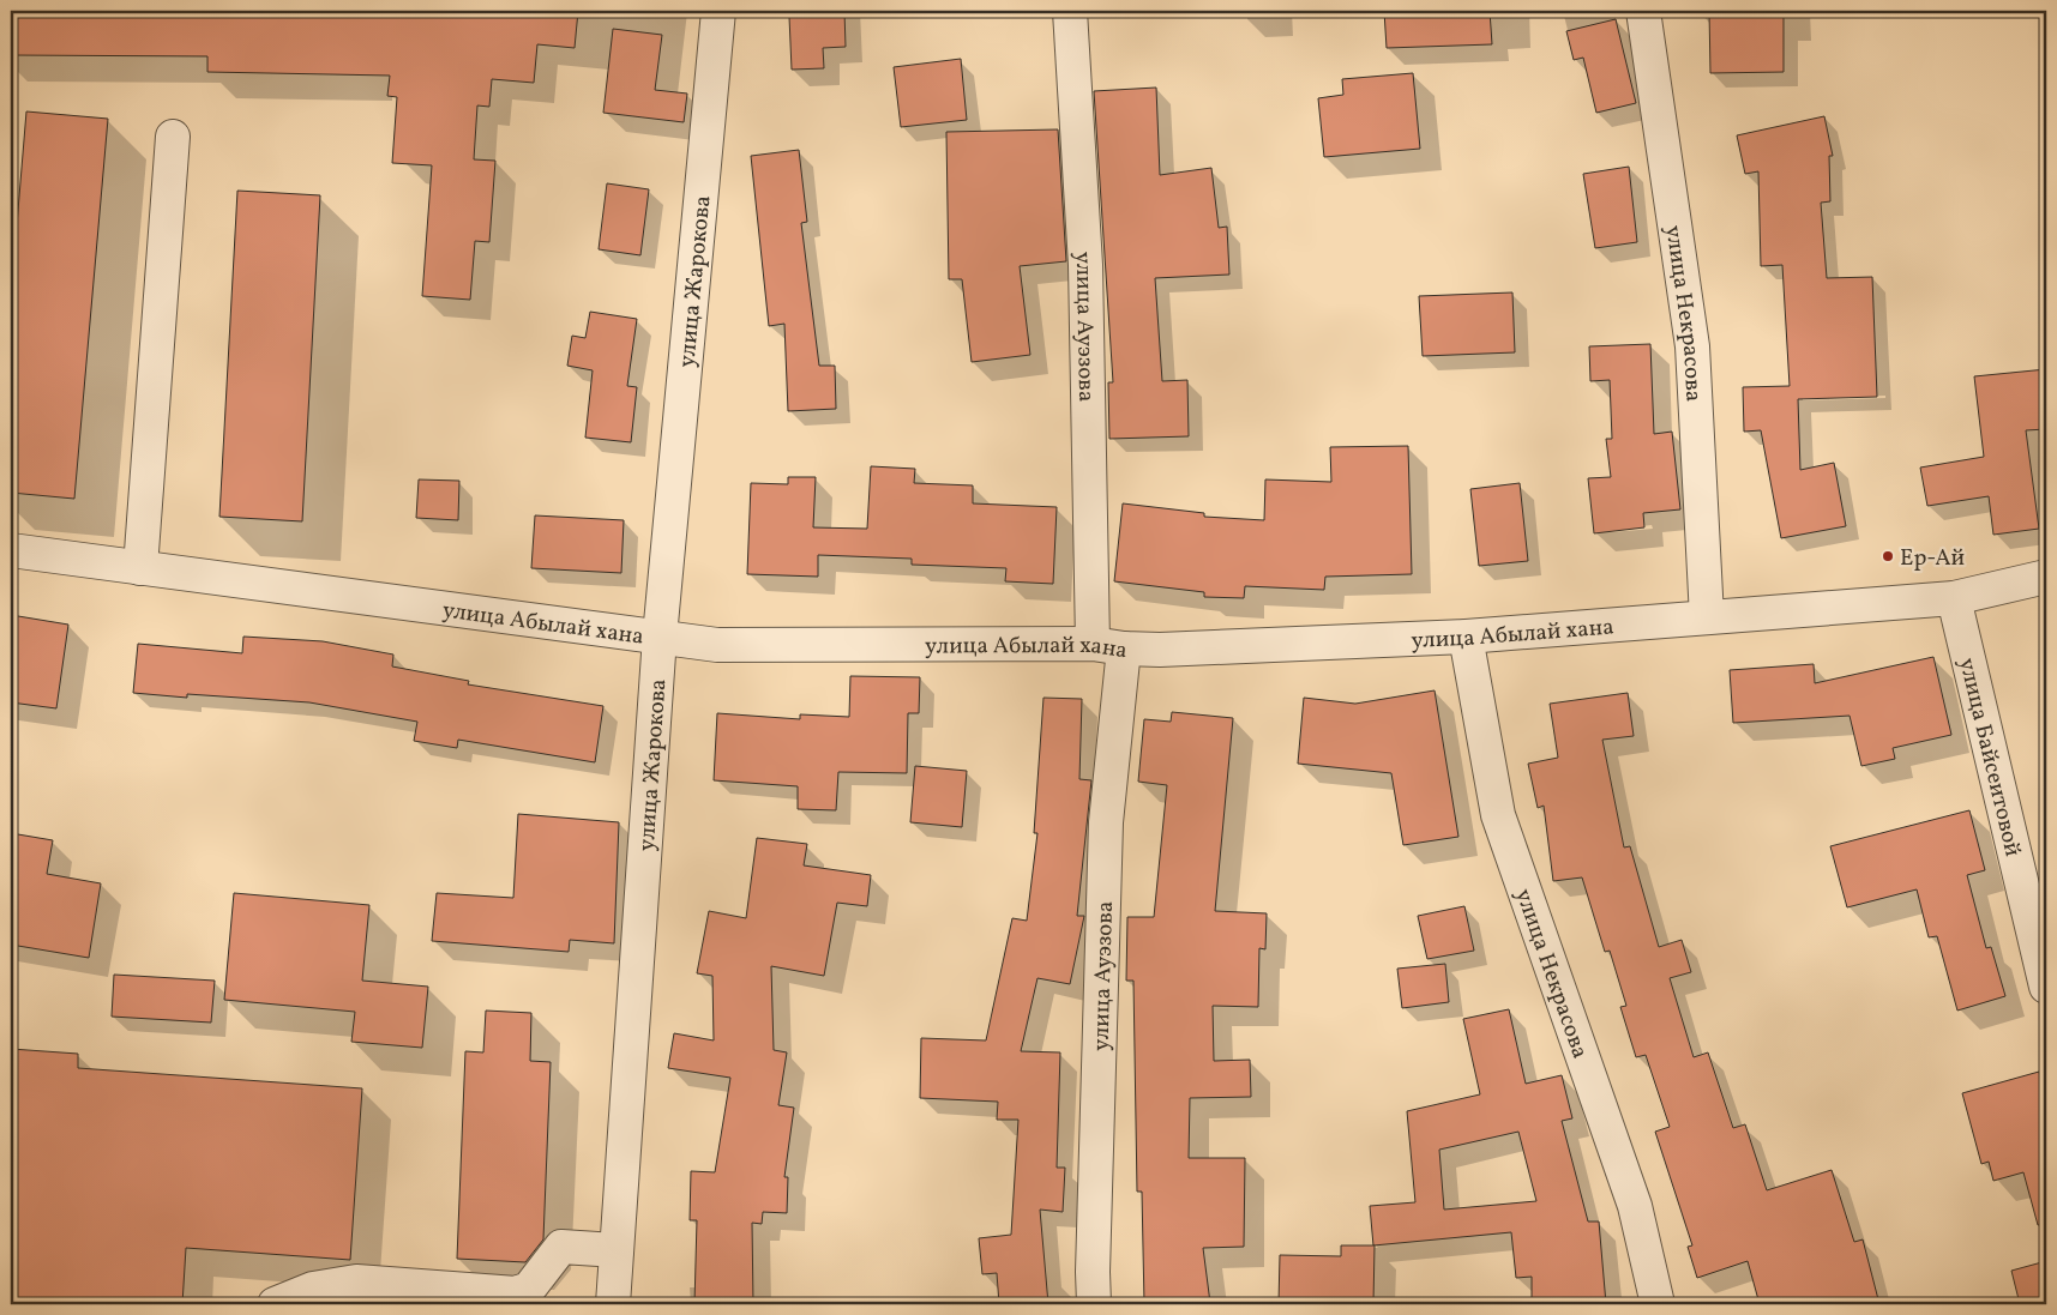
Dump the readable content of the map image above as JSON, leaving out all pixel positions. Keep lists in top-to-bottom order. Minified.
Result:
{"streets":{"street":["улица Жарокова","улица Некрасова","улица Ауэзова","улица Абылай хана","улица Байсеитовой"]},"crossings":[["улица Жарокова","улица Абылай хана"],["улица Некрасова","улица Абылай хана"],["улица Ауэзова","улица Абылай хана"],["улица Абылай хана","улица Байсеитовой"]],"places":["Ер-Ай"]}
